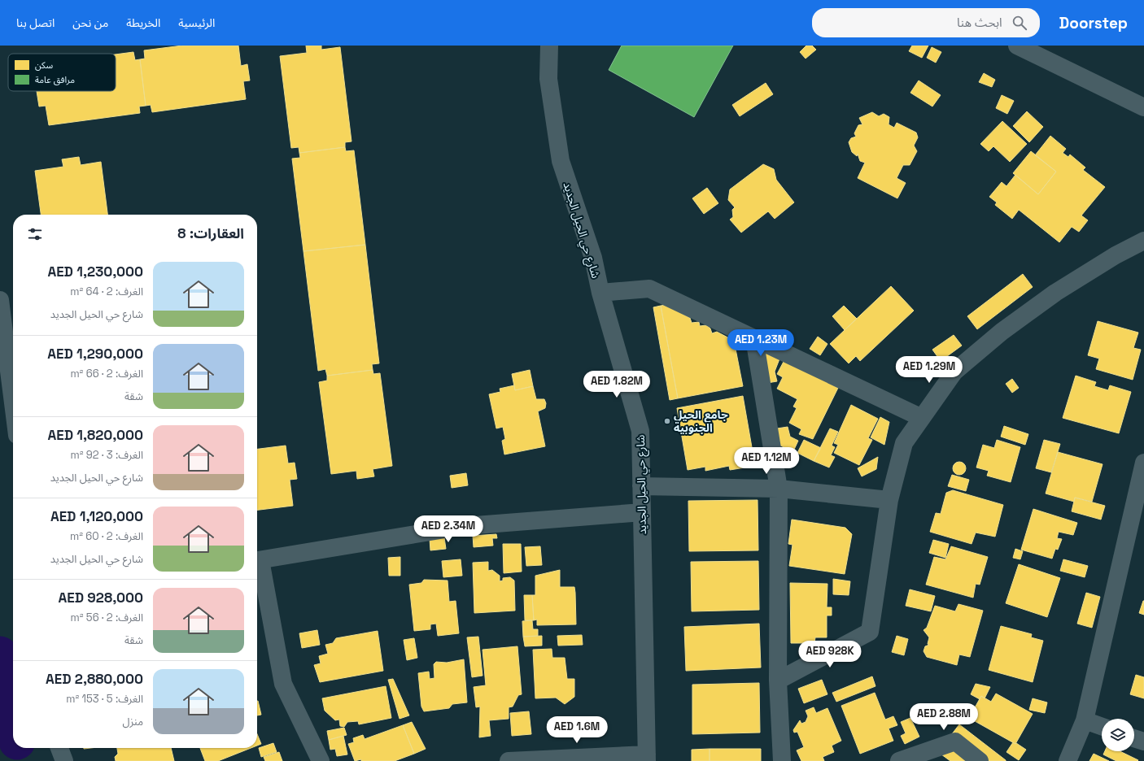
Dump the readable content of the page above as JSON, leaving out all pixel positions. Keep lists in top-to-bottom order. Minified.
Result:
{"streets":{"street":["شارع حي الحيل الجديد"]},"places":["جامع الحيل الجنوبية"],"legend":["سكن","مرافق عامة"],"page":{"header":"Doorstep","search":"ابحث هنا","nav":["الرئيسية","الخريطة","من نحن","اتصل بنا"],"heading":"العقارات: 8","list":[{"name":"AED 1,230,000","note":"الغرف: 2 · 64 m² · شارع حي الحيل الجديد"},{"name":"AED 1,290,000","note":"الغرف: 2 · 66 m² · شقة"},{"name":"AED 1,820,000","note":"الغرف: 3 · 92 m² · شارع حي الحيل الجديد"},{"name":"AED 1,120,000","note":"الغرف: 2 · 60 m² · شارع حي الحيل الجديد"},{"name":"AED 928,000","note":"الغرف: 2 · 56 m² · شقة"},{"name":"AED 2,880,000","note":"الغرف: 5 · 153 m² · منزل"}],"price":["AED 1.23M","AED 1.29M","AED 1.82M","AED 1.12M","AED 2.34M","AED 928K","AED 2.88M","AED 1.6M"]}}
